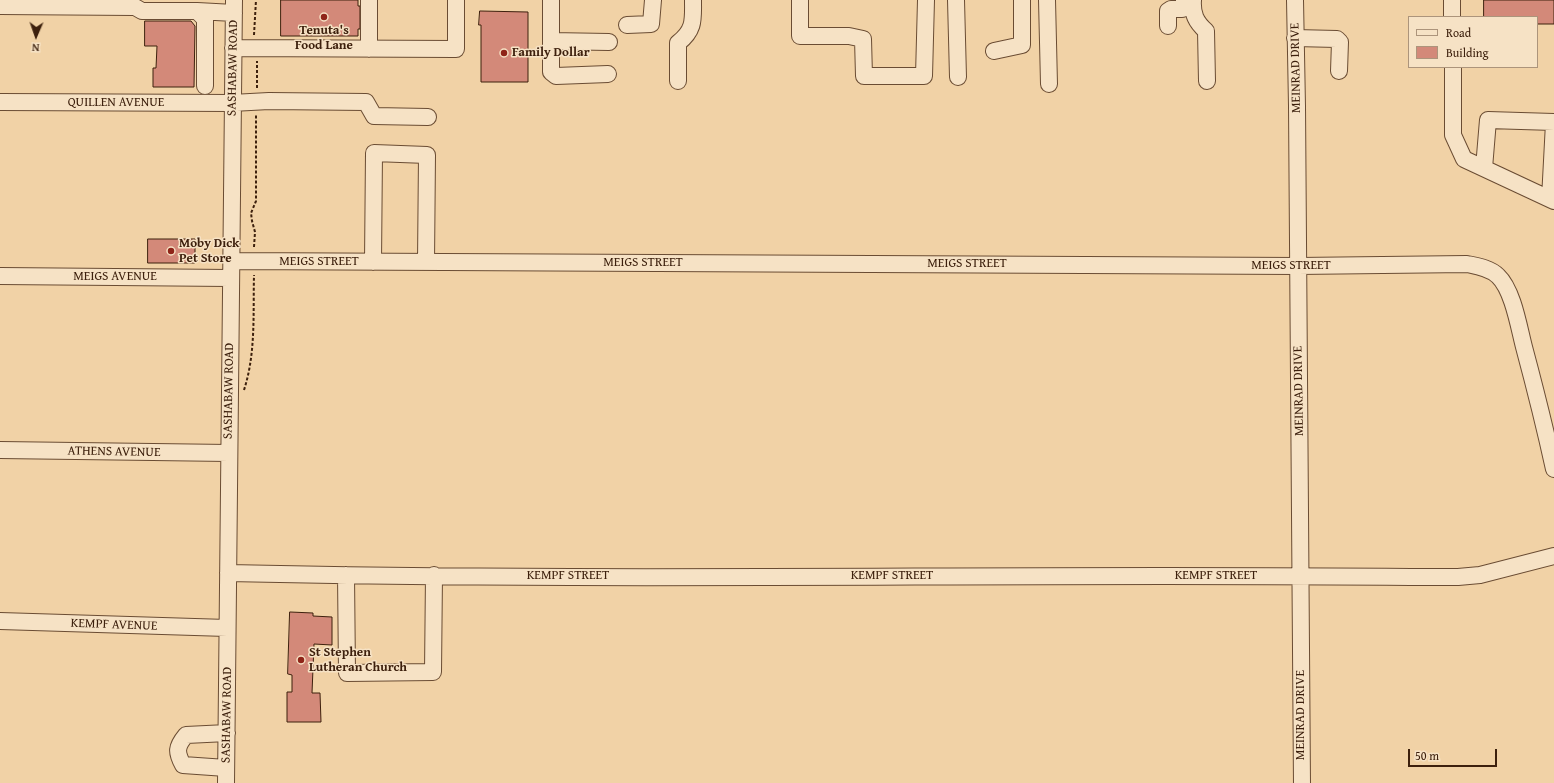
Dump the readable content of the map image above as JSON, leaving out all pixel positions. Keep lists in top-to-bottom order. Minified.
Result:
{"streets":{"street":["SASHABAW ROAD","MEINRAD DRIVE","QUILLEN AVENUE","MEIGS STREET","MEIGS AVENUE","ATHENS AVENUE","KEMPF STREET","KEMPF AVENUE"]},"crossings":[["SASHABAW ROAD","QUILLEN AVENUE"],["SASHABAW ROAD","MEIGS STREET"],["SASHABAW ROAD","MEIGS AVENUE"],["SASHABAW ROAD","ATHENS AVENUE"],["SASHABAW ROAD","KEMPF STREET"],["SASHABAW ROAD","KEMPF AVENUE"],["MEINRAD DRIVE","MEIGS STREET"],["MEINRAD DRIVE","KEMPF STREET"]],"places":["Tenuta's Food Lane","Family Dollar","Moby Dick Pet Store","St Stephen Lutheran Church"],"legend":["Road","Building"],"scale_bar":"50 m","north":"bottom"}
